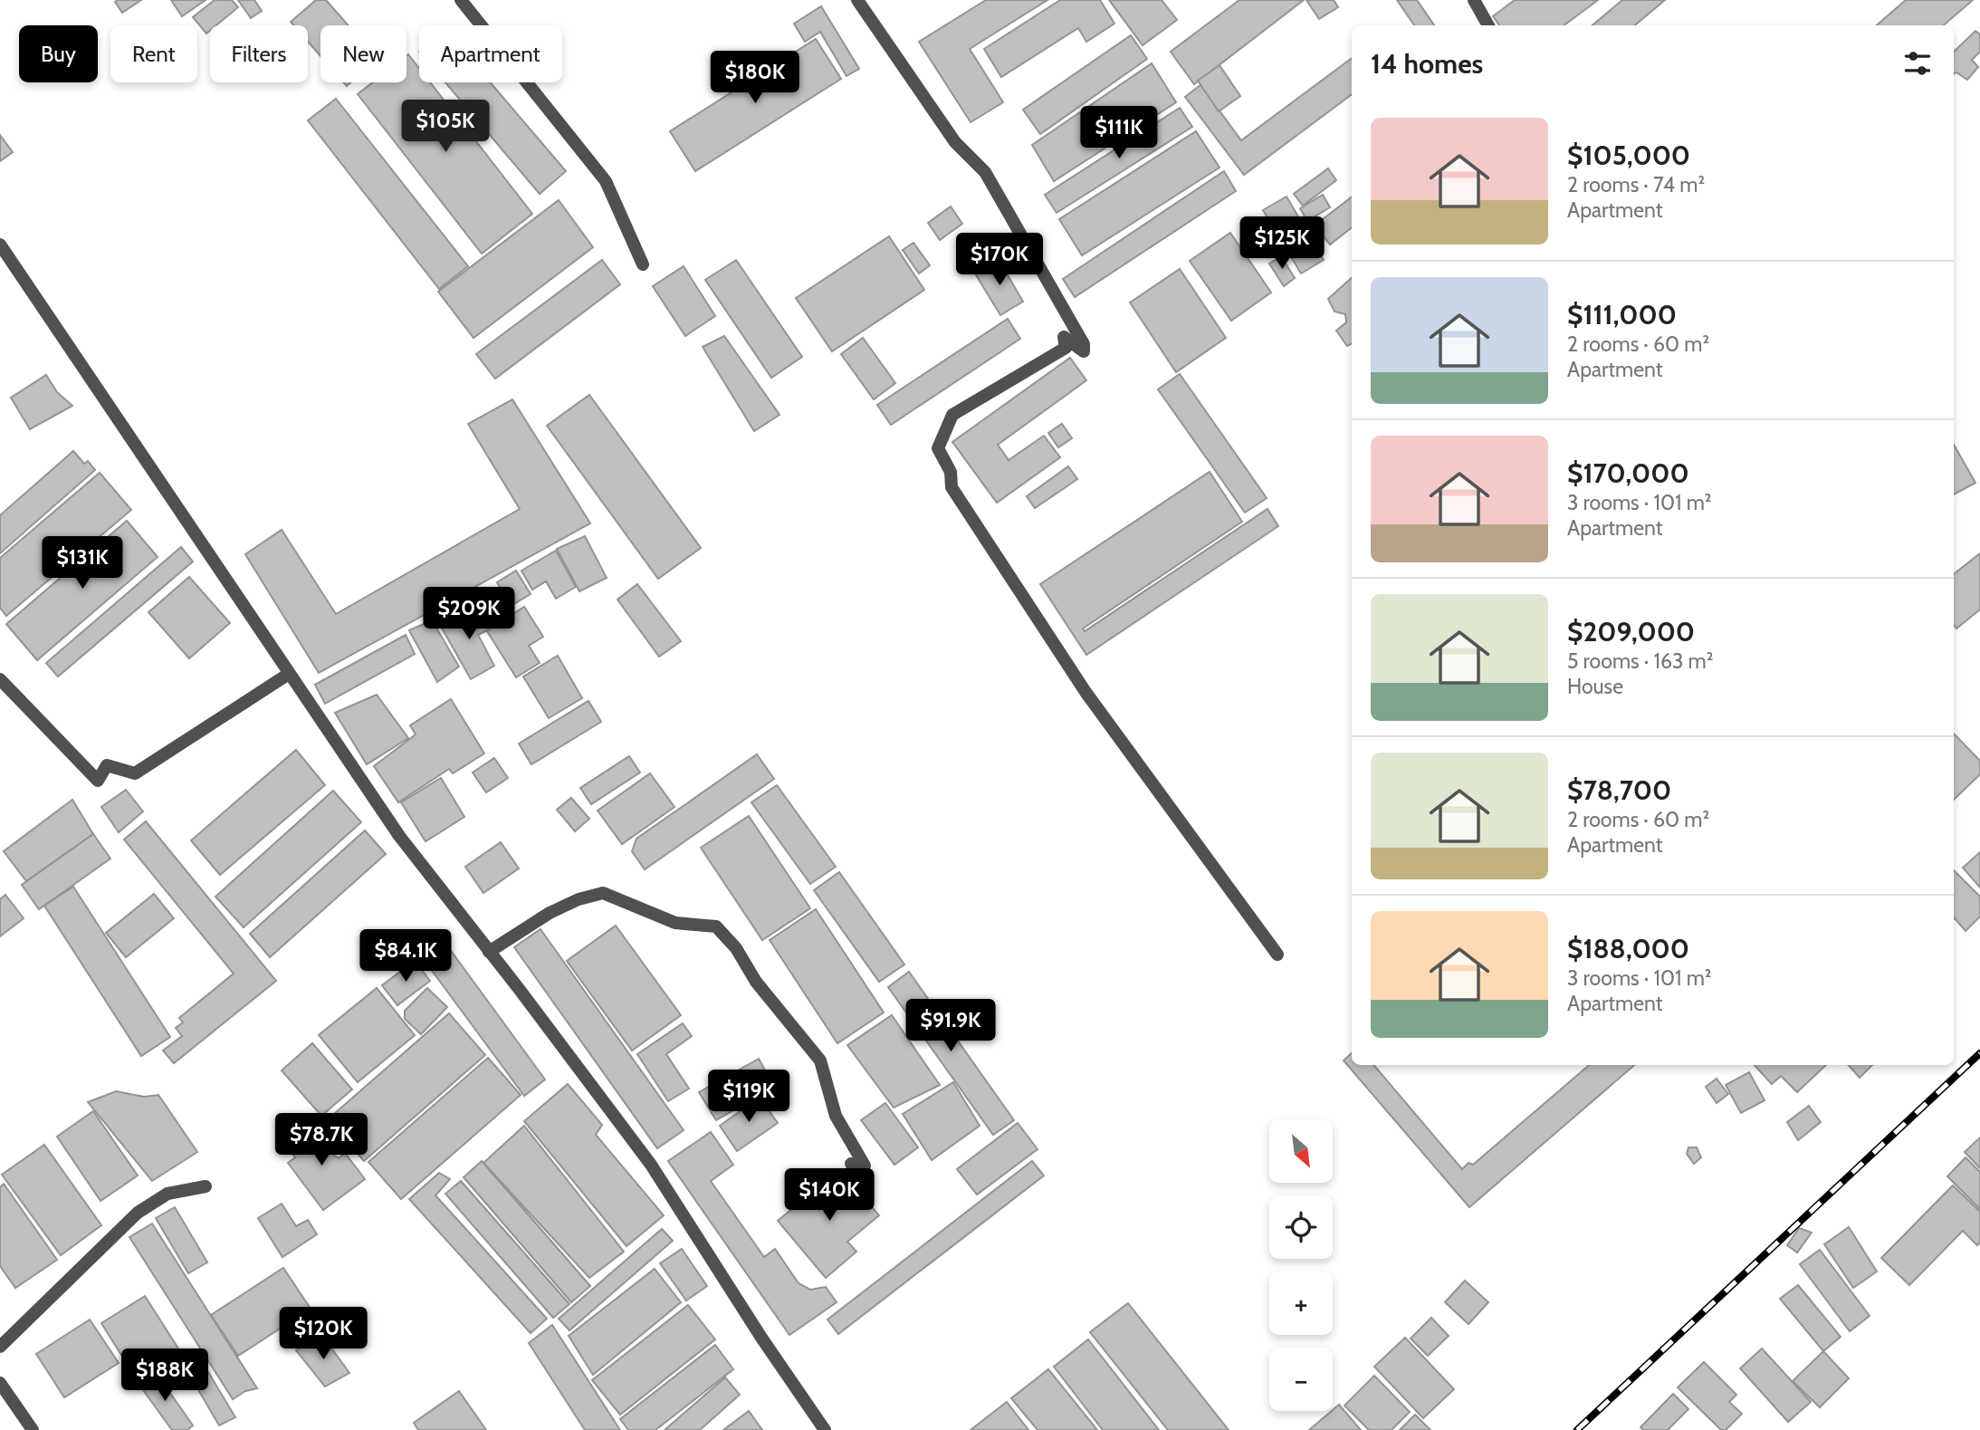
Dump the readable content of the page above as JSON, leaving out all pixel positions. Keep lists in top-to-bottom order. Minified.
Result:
{"north":"bottom right","page":{"chip":["Buy","Rent","Filters","New","Apartment"],"heading":"14 homes","price":["$180K","$105K","$111K","$125K","$170K","$131K","$209K","$84.1K","$91.9K","$119K","$78.7K","$140K","$120K","$188K"],"list":[{"name":"$105,000","note":"2 rooms · 74 m² · Apartment"},{"name":"$111,000","note":"2 rooms · 60 m² · Apartment"},{"name":"$170,000","note":"3 rooms · 101 m² · Apartment"},{"name":"$209,000","note":"5 rooms · 163 m² · House"},{"name":"$78,700","note":"2 rooms · 60 m² · Apartment"},{"name":"$188,000","note":"3 rooms · 101 m² · Apartment"}],"map_buttons":["+","−"]}}
